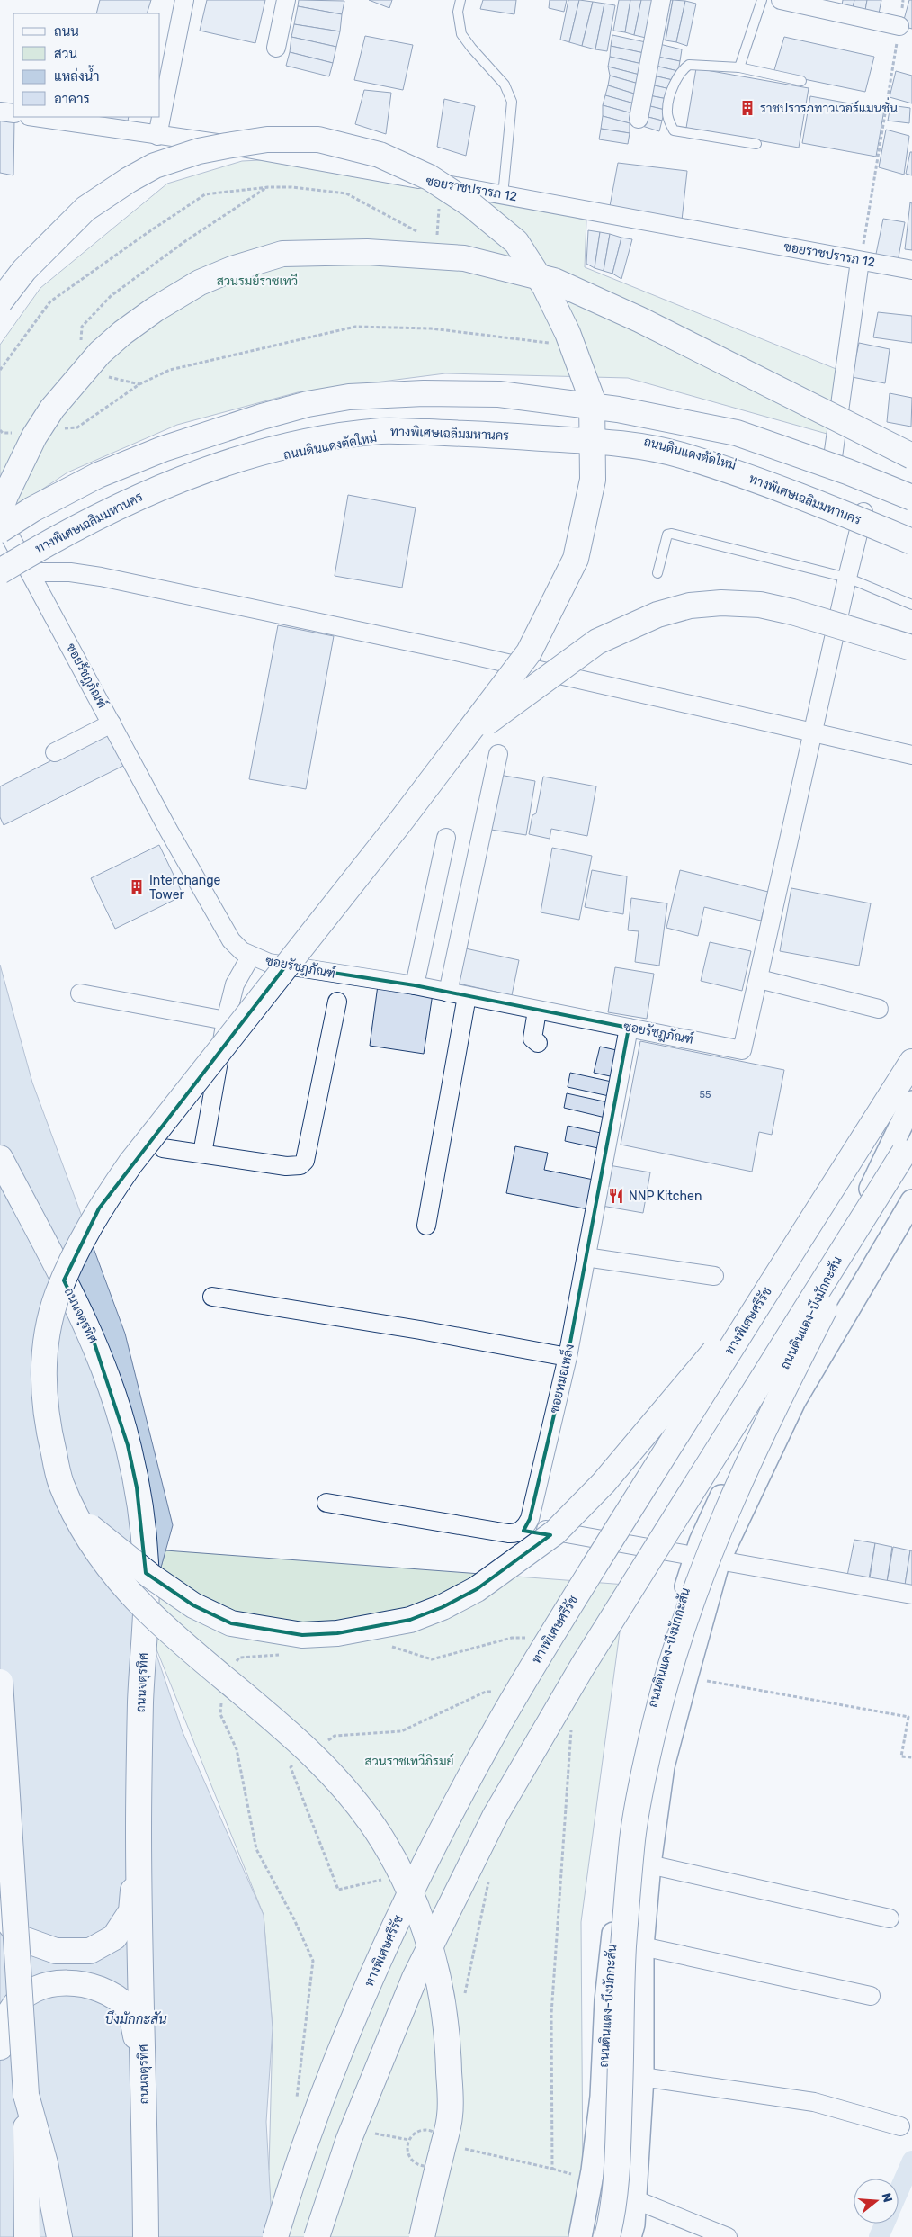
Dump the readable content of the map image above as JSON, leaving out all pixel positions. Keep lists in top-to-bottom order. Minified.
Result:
{"streets":{"main road":["ทางพิเศษเฉลิมมหานคร","ถนนจตุรทิศ","ทางพิเศษศรีรัช"],"street":["ซอยราชปรารภ 12","ถนนดินแดงตัดใหม่","ซอยรัชฎภัณฑ์","ถนนดินแดง-บึงมักกะสัน","ซอยหมอเหล็ง"]},"crossings":[["ถนนดินแดงตัดใหม่","ซอยรัชฎภัณฑ์"],["ซอยรัชฎภัณฑ์","ซอยหมอเหล็ง"]],"water":["บึงมักกะสัน"],"parks":["สวนรมย์ราชเทวี","สวนราชเทวีภิรมย์"],"places":{"building":["ราชปรารภทาวเวอร์แมนชั่น","Interchange Tower"],"restaurant":["NNP Kitchen"]},"house_numbers":["55"],"legend":["ถนน","สวน","แหล่งน้ำ","อาคาร"],"north":"right"}
